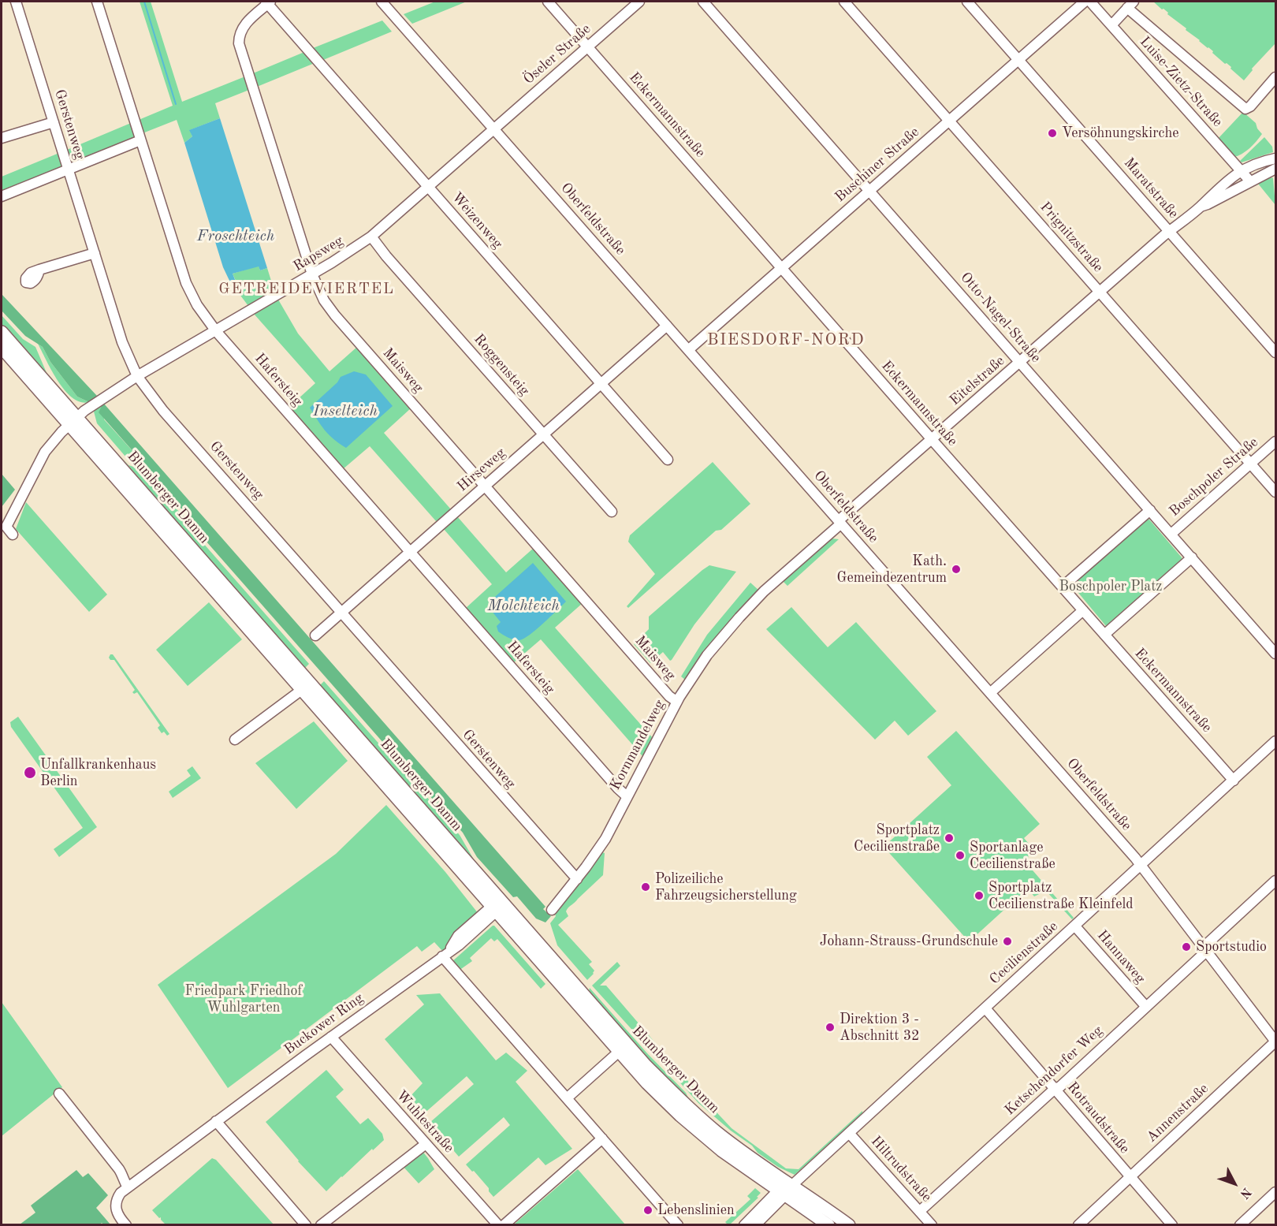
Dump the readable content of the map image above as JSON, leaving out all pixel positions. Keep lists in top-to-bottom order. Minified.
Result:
{"streets":{"main road":["Blumberger Damm"],"street":["Öseler Straße","Luise-Zietz-Straße","Eckermannstraße","Gerstenweg","Buschiner Straße","Maratstraße","Oberfeldstraße","Weizenweg","Prignitzstraße","Rapsweg","Otto-Nagel-Straße","Roggensteig","Maisweg","Hafersteig","Eitelstraße","Hirseweg","Boschpoler Straße","Kornmandelweg","Cecilienstraße","Hannaweg","Buckower Ring","Ketschendorfer Weg","Annenstraße","Rotraudstraße","Wuhlestraße","Hiltrudstraße"]},"crossings":[["Öseler Straße","Eckermannstraße"],["Öseler Straße","Oberfeldstraße"],["Öseler Straße","Rapsweg"],["Luise-Zietz-Straße","Eitelstraße"],["Eckermannstraße","Buschiner Straße"],["Eckermannstraße","Eitelstraße"],["Eckermannstraße","Boschpoler Straße"],["Eckermannstraße","Cecilienstraße"],["Gerstenweg","Rapsweg"],["Gerstenweg","Hirseweg"],["Gerstenweg","Kornmandelweg"],["Buschiner Straße","Maratstraße"],["Buschiner Straße","Oberfeldstraße"],["Buschiner Straße","Prignitzstraße"],["Buschiner Straße","Otto-Nagel-Straße"],["Maratstraße","Eitelstraße"],["Oberfeldstraße","Rapsweg"],["Oberfeldstraße","Eitelstraße"],["Oberfeldstraße","Hirseweg"],["Oberfeldstraße","Kornmandelweg"],["Oberfeldstraße","Cecilienstraße"],["Oberfeldstraße","Ketschendorfer Weg"],["Oberfeldstraße","Annenstraße"],["Weizenweg","Rapsweg"],["Weizenweg","Maisweg"],["Weizenweg","Hirseweg"],["Prignitzstraße","Eitelstraße"],["Prignitzstraße","Boschpoler Straße"],["Rapsweg","Roggensteig"],["Rapsweg","Maisweg"],["Rapsweg","Hafersteig"],["Rapsweg","Blumberger Damm"],["Otto-Nagel-Straße","Eitelstraße"],["Otto-Nagel-Straße","Boschpoler Straße"],["Roggensteig","Hirseweg"],["Maisweg","Hirseweg"],["Maisweg","Kornmandelweg"],["Hafersteig","Hirseweg"],["Hafersteig","Kornmandelweg"],["Eitelstraße","Kornmandelweg"],["Blumberger Damm","Cecilienstraße"],["Blumberger Damm","Buckower Ring"],["Cecilienstraße","Hannaweg"],["Cecilienstraße","Rotraudstraße"],["Cecilienstraße","Hiltrudstraße"],["Hannaweg","Ketschendorfer Weg"],["Buckower Ring","Wuhlestraße"],["Ketschendorfer Weg","Rotraudstraße"],["Ketschendorfer Weg","Hiltrudstraße"],["Annenstraße","Rotraudstraße"]],"districts":["GETREIDEVIERTEL","BIESDORF-NORD"],"water":["Froschteich","Inselteich","Molchteich"],"parks":["Boschpoler Platz","Friedpark Friedhof Wuhlgarten"],"places":["Versöhnungskirche","Kath. Gemeindezentrum","Unfallkrankenhaus Berlin","Sportplatz Cecilienstraße","Sportanlage Cecilienstraße","Polizeiliche Fahrzeugsicherstellung","Sportplatz Cecilienstraße Kleinfeld","Johann-Strauss-Grundschule","Sportstudio","Direktion 3 - Abschnitt 32","Lebenslinien"],"north":"bottom right"}
